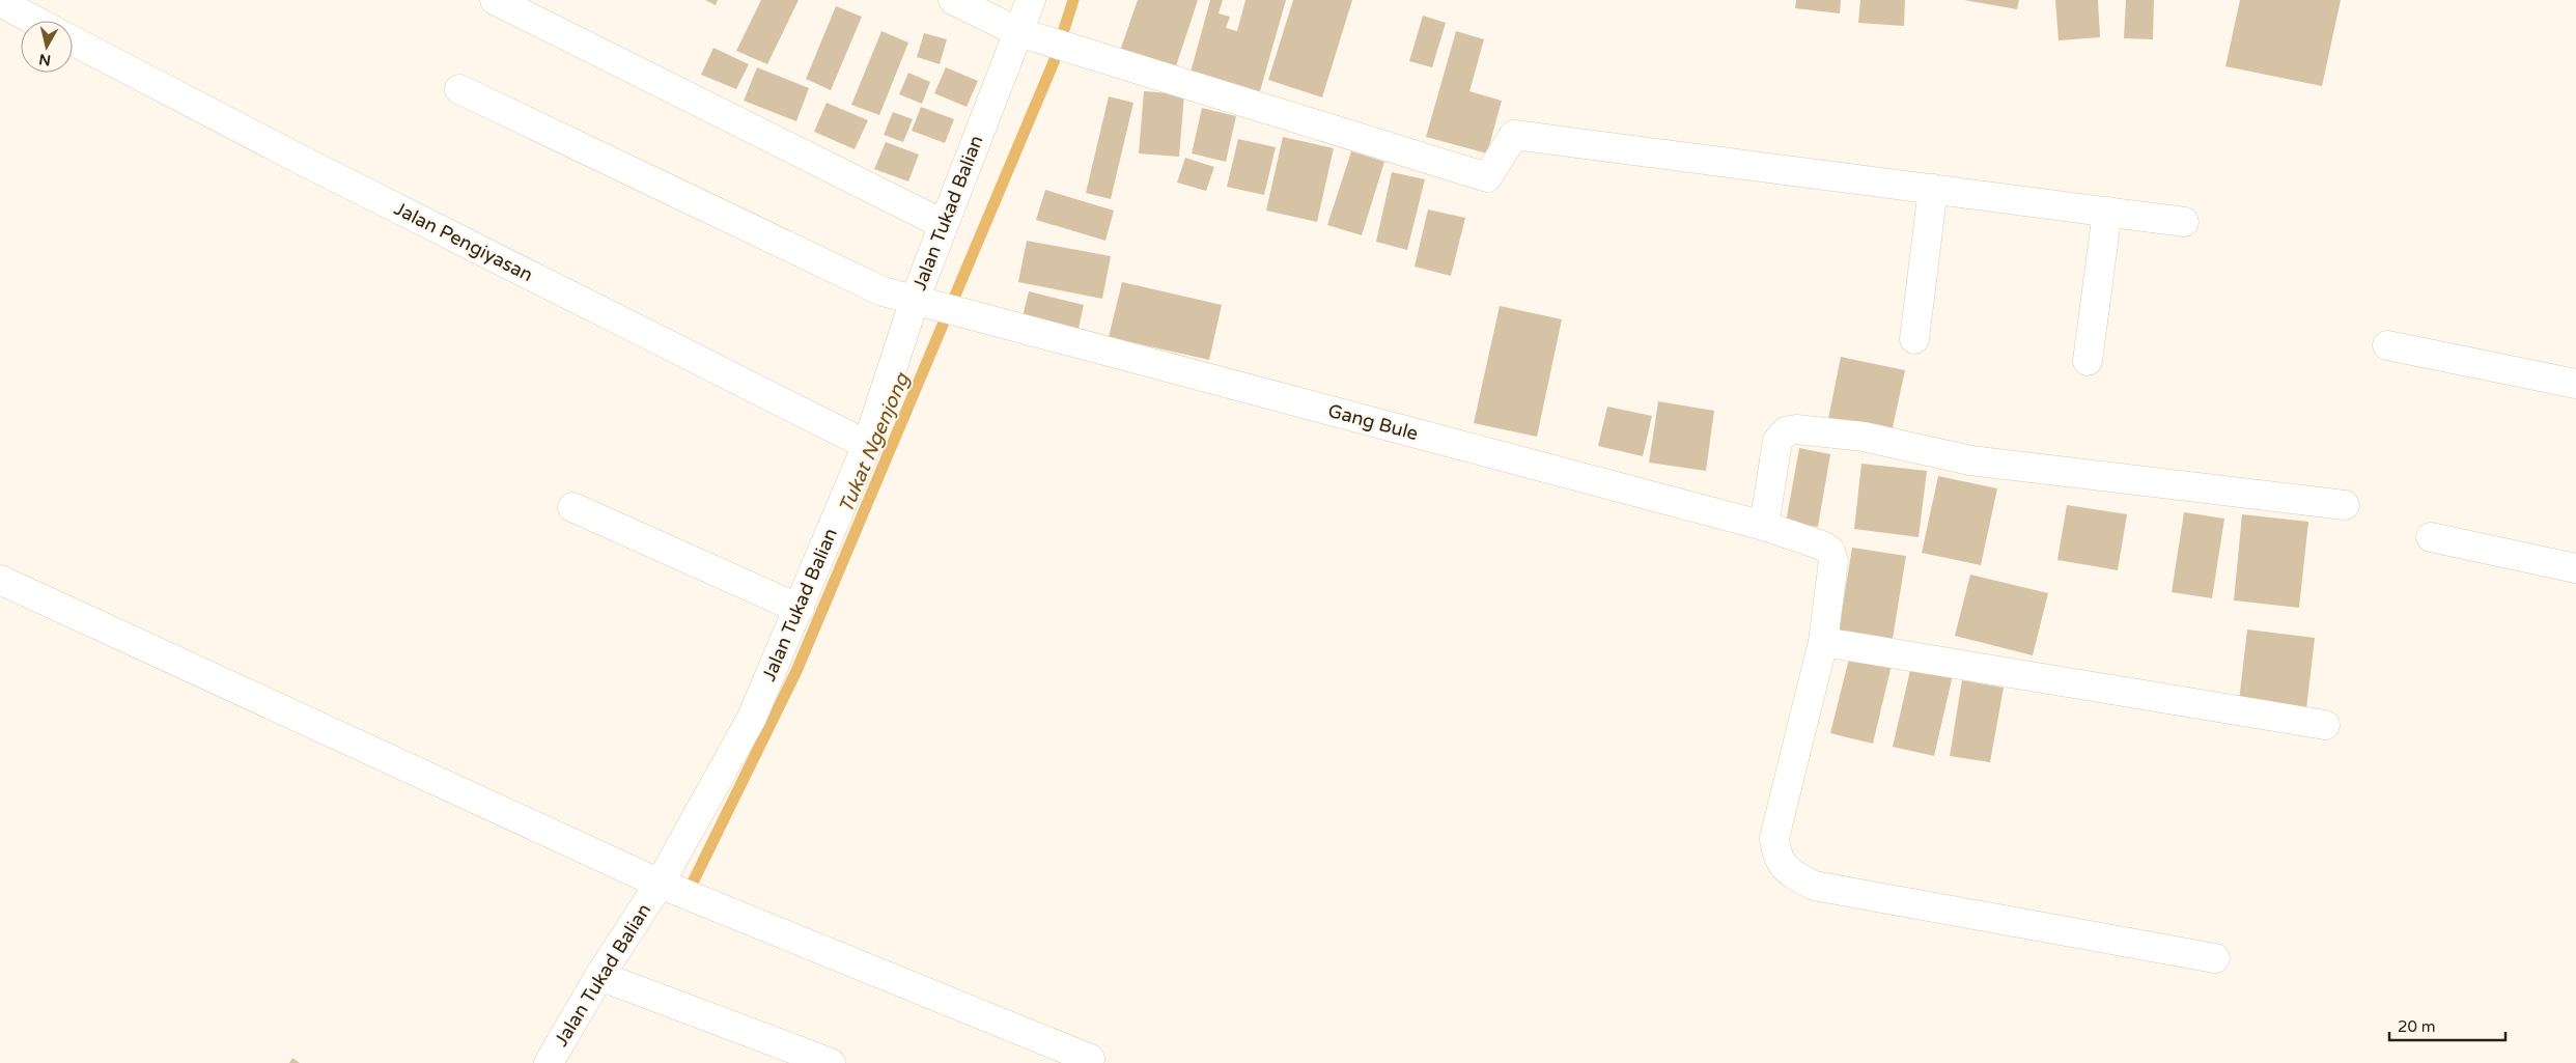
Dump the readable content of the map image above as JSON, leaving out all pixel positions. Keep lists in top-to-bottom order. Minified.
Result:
{"streets":{"street":["Jalan Tukad Balian","Jalan Pengiyasan","Gang Bule"]},"crossings":[["Jalan Tukad Balian","Jalan Pengiyasan"],["Jalan Tukad Balian","Gang Bule"]],"water":["Tukat Ngenjong"],"scale_bar":"20 m","north":"bottom"}
